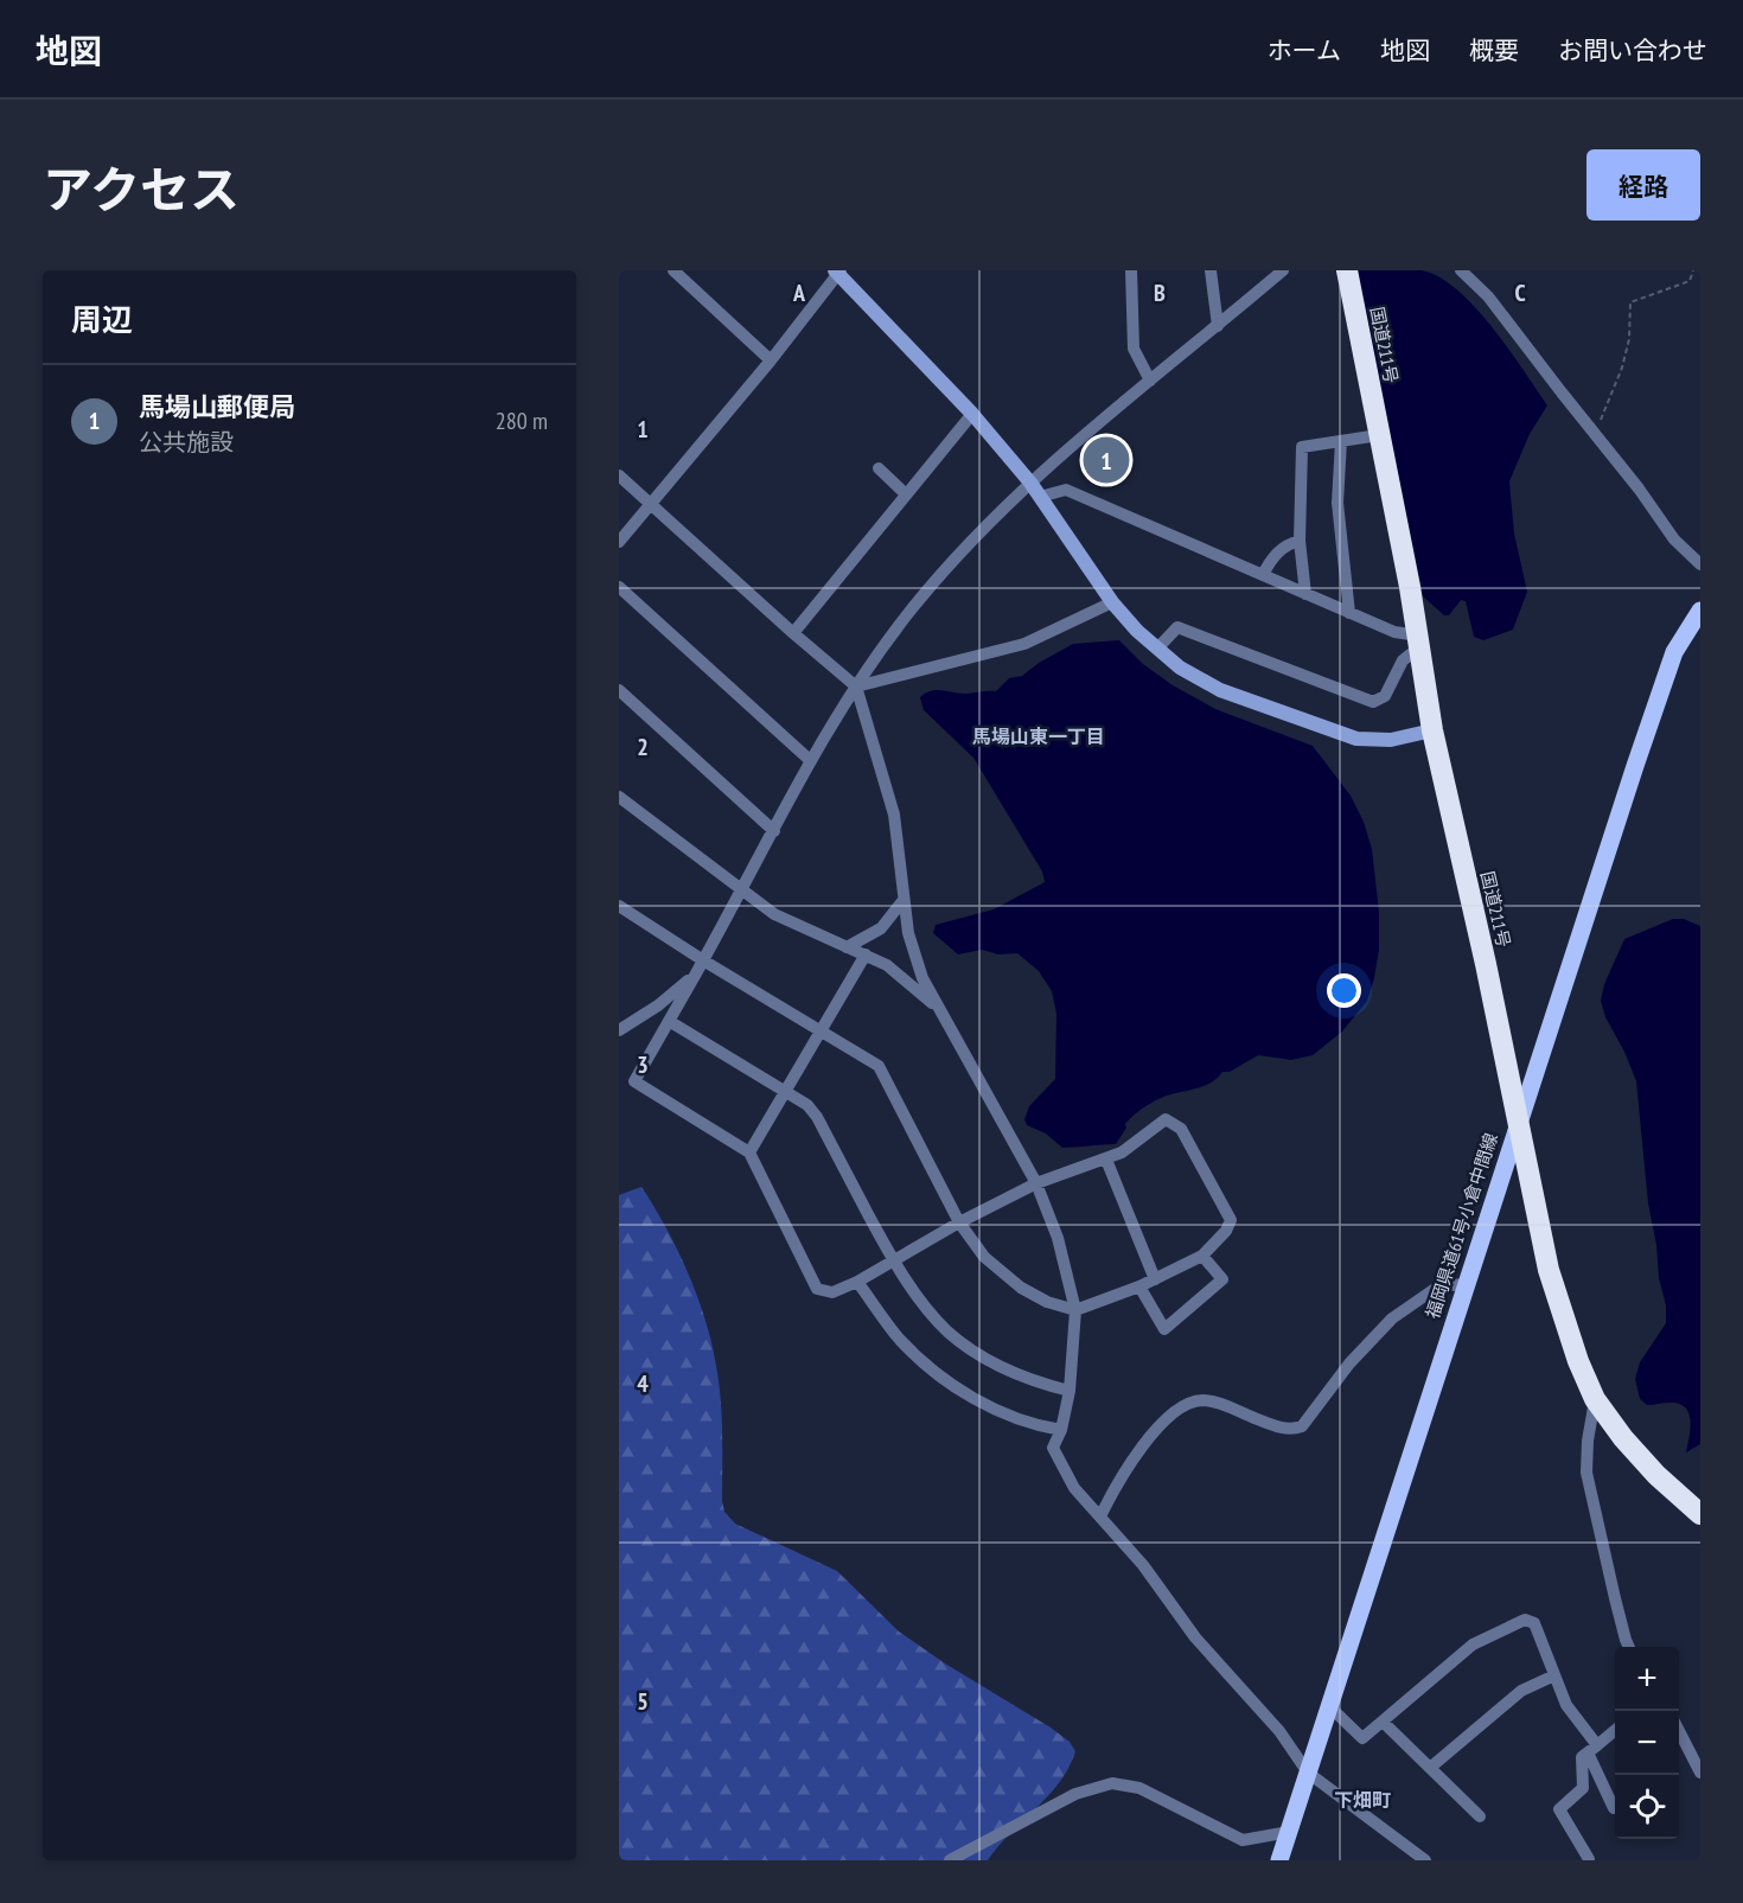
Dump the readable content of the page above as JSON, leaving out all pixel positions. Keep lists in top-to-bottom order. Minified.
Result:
{"streets":{"highway":["国道211号"],"main road":["福岡県道61号小倉中間線"]},"crossings":[["国道211号","福岡県道61号小倉中間線"]],"districts":["馬場山東一丁目","下畑町"],"page":{"header":"地図","nav":["ホーム","地図","概要","お問い合わせ"],"title":"アクセス","buttons":"経路","heading":"周辺","list":[{"mark":"1","name":"馬場山郵便局","note":"公共施設","value":"280 m"}],"pins":"1","map_buttons":["+","−"]},"grid":{"columns":["A","B","C"],"rows":["1","2","3","4","5"]}}
